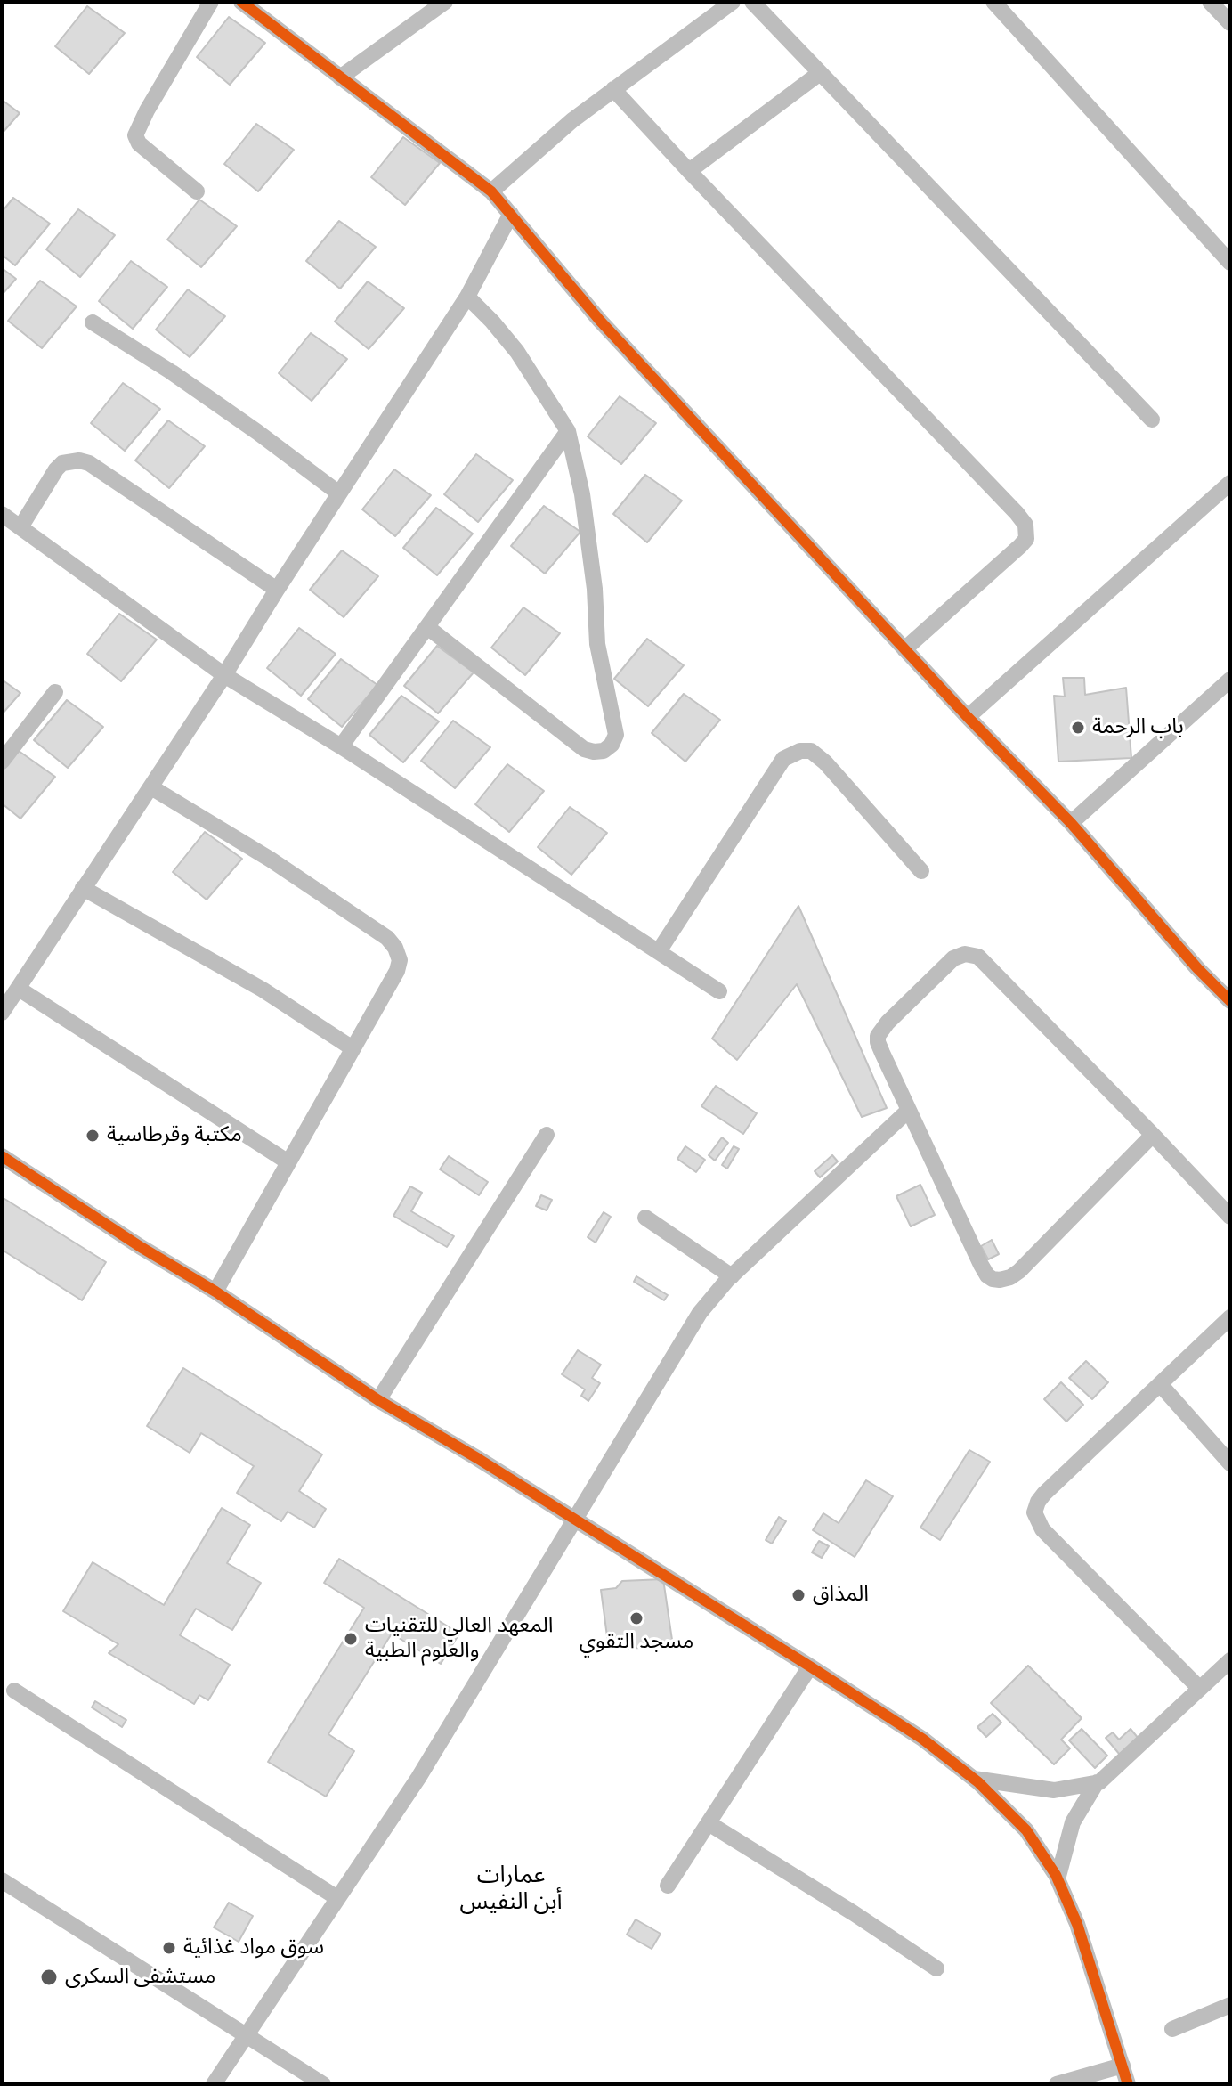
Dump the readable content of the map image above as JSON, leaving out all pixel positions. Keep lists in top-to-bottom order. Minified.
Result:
{"districts":["عمارات أبن النفيس"],"places":["باب الرحمة","مكتبة وقرطاسية","المذاق","مسجد التقوي","المعهد العالي للتقنيات والعلوم الطبية","سوق مواد غذائية","مستشفى السكرى"]}
